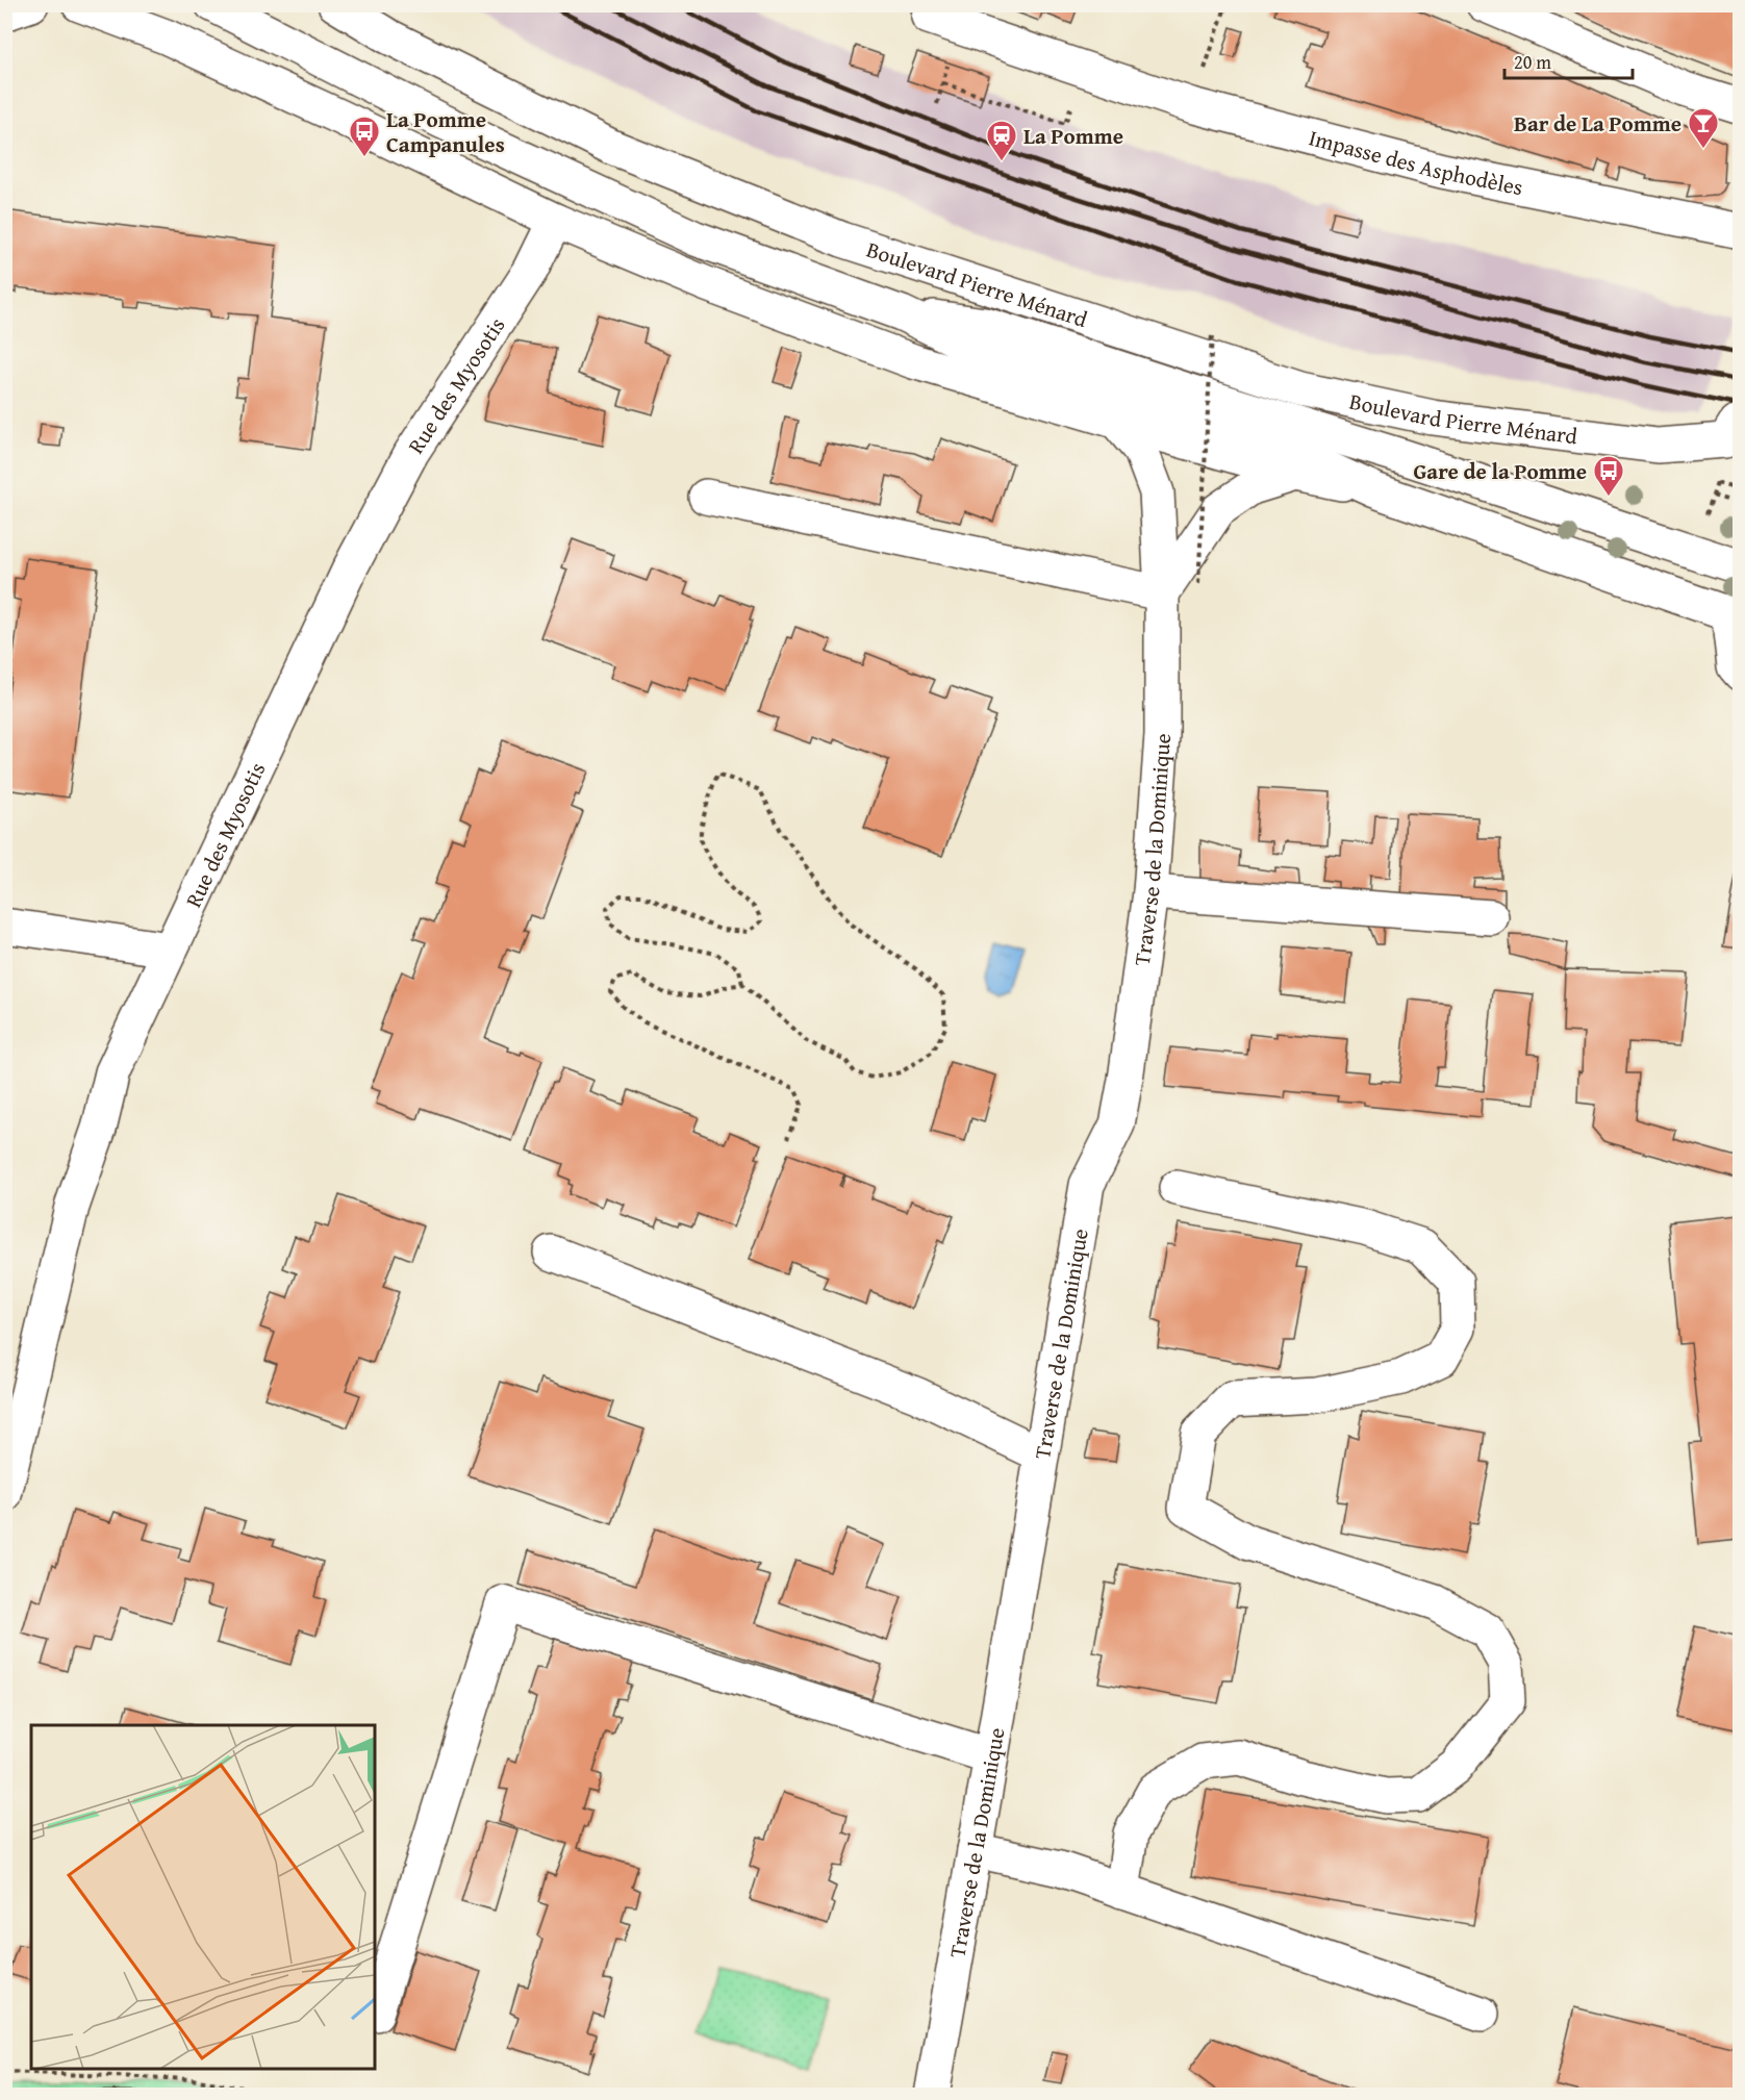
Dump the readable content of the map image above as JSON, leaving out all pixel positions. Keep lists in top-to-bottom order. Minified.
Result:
{"streets":{"street":["Impasse des Asphodèles","Boulevard Pierre Ménard","Rue des Myosotis","Traverse de la Dominique"]},"crossings":[["Boulevard Pierre Ménard","Rue des Myosotis"],["Boulevard Pierre Ménard","Traverse de la Dominique"]],"places":{"bar":["Bar de La Pomme"],"bus stop":["La Pomme Campanules","Gare de la Pomme"],"station":["La Pomme"]},"scale_bar":"20 m"}
